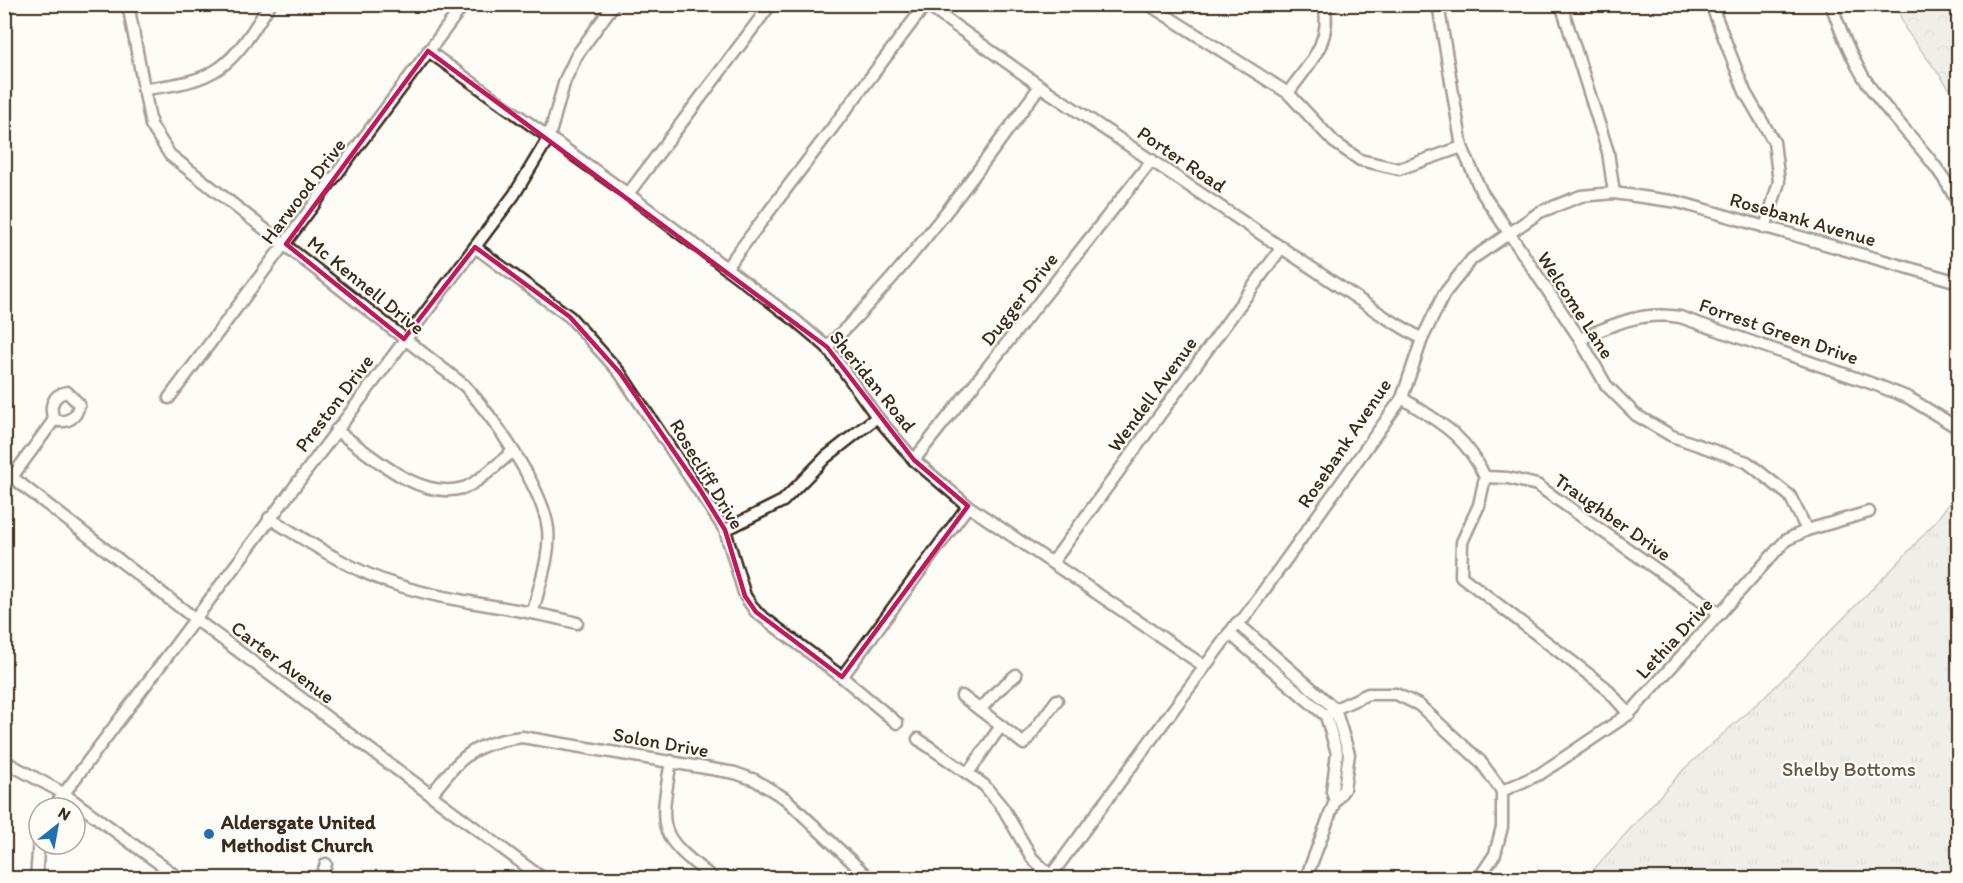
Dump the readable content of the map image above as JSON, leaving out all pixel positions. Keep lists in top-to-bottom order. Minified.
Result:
{"streets":{"street":["Porter Road","Harwood Drive","Rosebank Avenue","Mc Kennell Drive","Dugger Drive","Welcome Lane","Forrest Green Drive","Sheridan Road","Wendell Avenue","Preston Drive","Rosecliff Drive","Traughber Drive","Lethia Drive","Carter Avenue","Solon Drive"]},"crossings":[["Porter Road","Rosebank Avenue"],["Porter Road","Dugger Drive"],["Porter Road","Wendell Avenue"],["Harwood Drive","Mc Kennell Drive"],["Harwood Drive","Sheridan Road"],["Rosebank Avenue","Welcome Lane"],["Rosebank Avenue","Sheridan Road"],["Mc Kennell Drive","Preston Drive"],["Dugger Drive","Sheridan Road"],["Welcome Lane","Forrest Green Drive"],["Welcome Lane","Lethia Drive"],["Sheridan Road","Wendell Avenue"],["Sheridan Road","Preston Drive"],["Preston Drive","Rosecliff Drive"],["Preston Drive","Carter Avenue"],["Traughber Drive","Lethia Drive"],["Carter Avenue","Solon Drive"]],"parks":["Shelby Bottoms"],"places":["Aldersgate United Methodist Church"],"north":"top right"}
